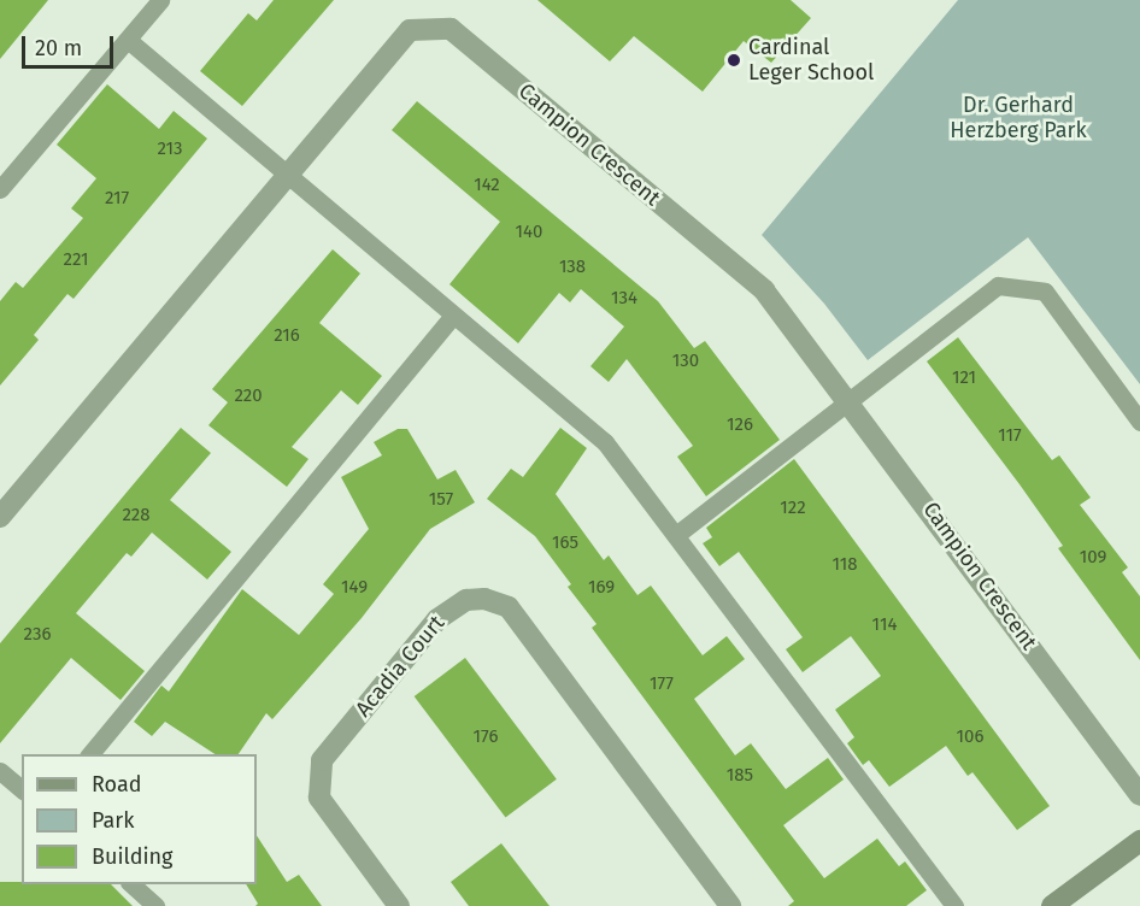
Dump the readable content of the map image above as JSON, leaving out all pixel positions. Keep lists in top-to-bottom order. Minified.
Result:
{"streets":{"street":["Campion Crescent","Acadia Court"]},"parks":["Dr. Gerhard Herzberg Park"],"places":["Cardinal Leger School"],"house_numbers":["213","142","217","140","221","138","134","216","130","121","220","126","117","157","122","228","165","109","118","149","169","114","236","177","176","106","185"],"legend":["Road","Park","Building"],"scale_bar":"20 m"}
